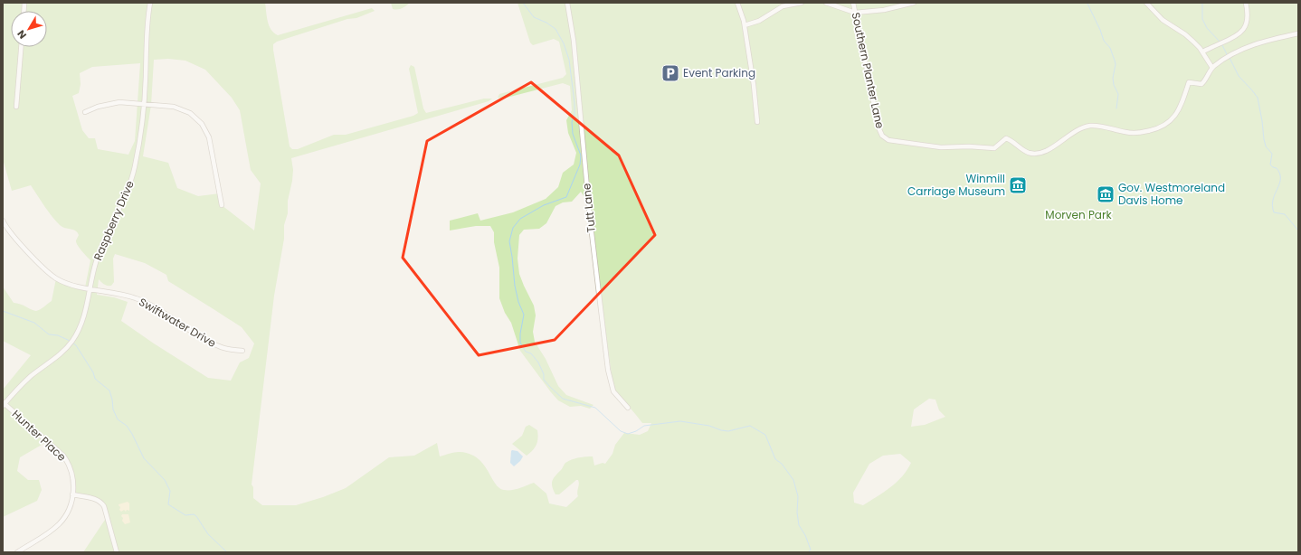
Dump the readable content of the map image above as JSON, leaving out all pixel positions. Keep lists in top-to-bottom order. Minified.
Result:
{"streets":{"street":["Southern Planter Lane","Tutt Lane","Raspberry Drive","Swiftwater Drive","Hunter Place"]},"crossings":[["Raspberry Drive","Swiftwater Drive"],["Raspberry Drive","Hunter Place"]],"parks":["Morven Park"],"places":{"parking":["Event Parking"],"museum":["Winmill Carriage Museum","Gov. Westmoreland Davis Home"]},"north":"bottom left"}
